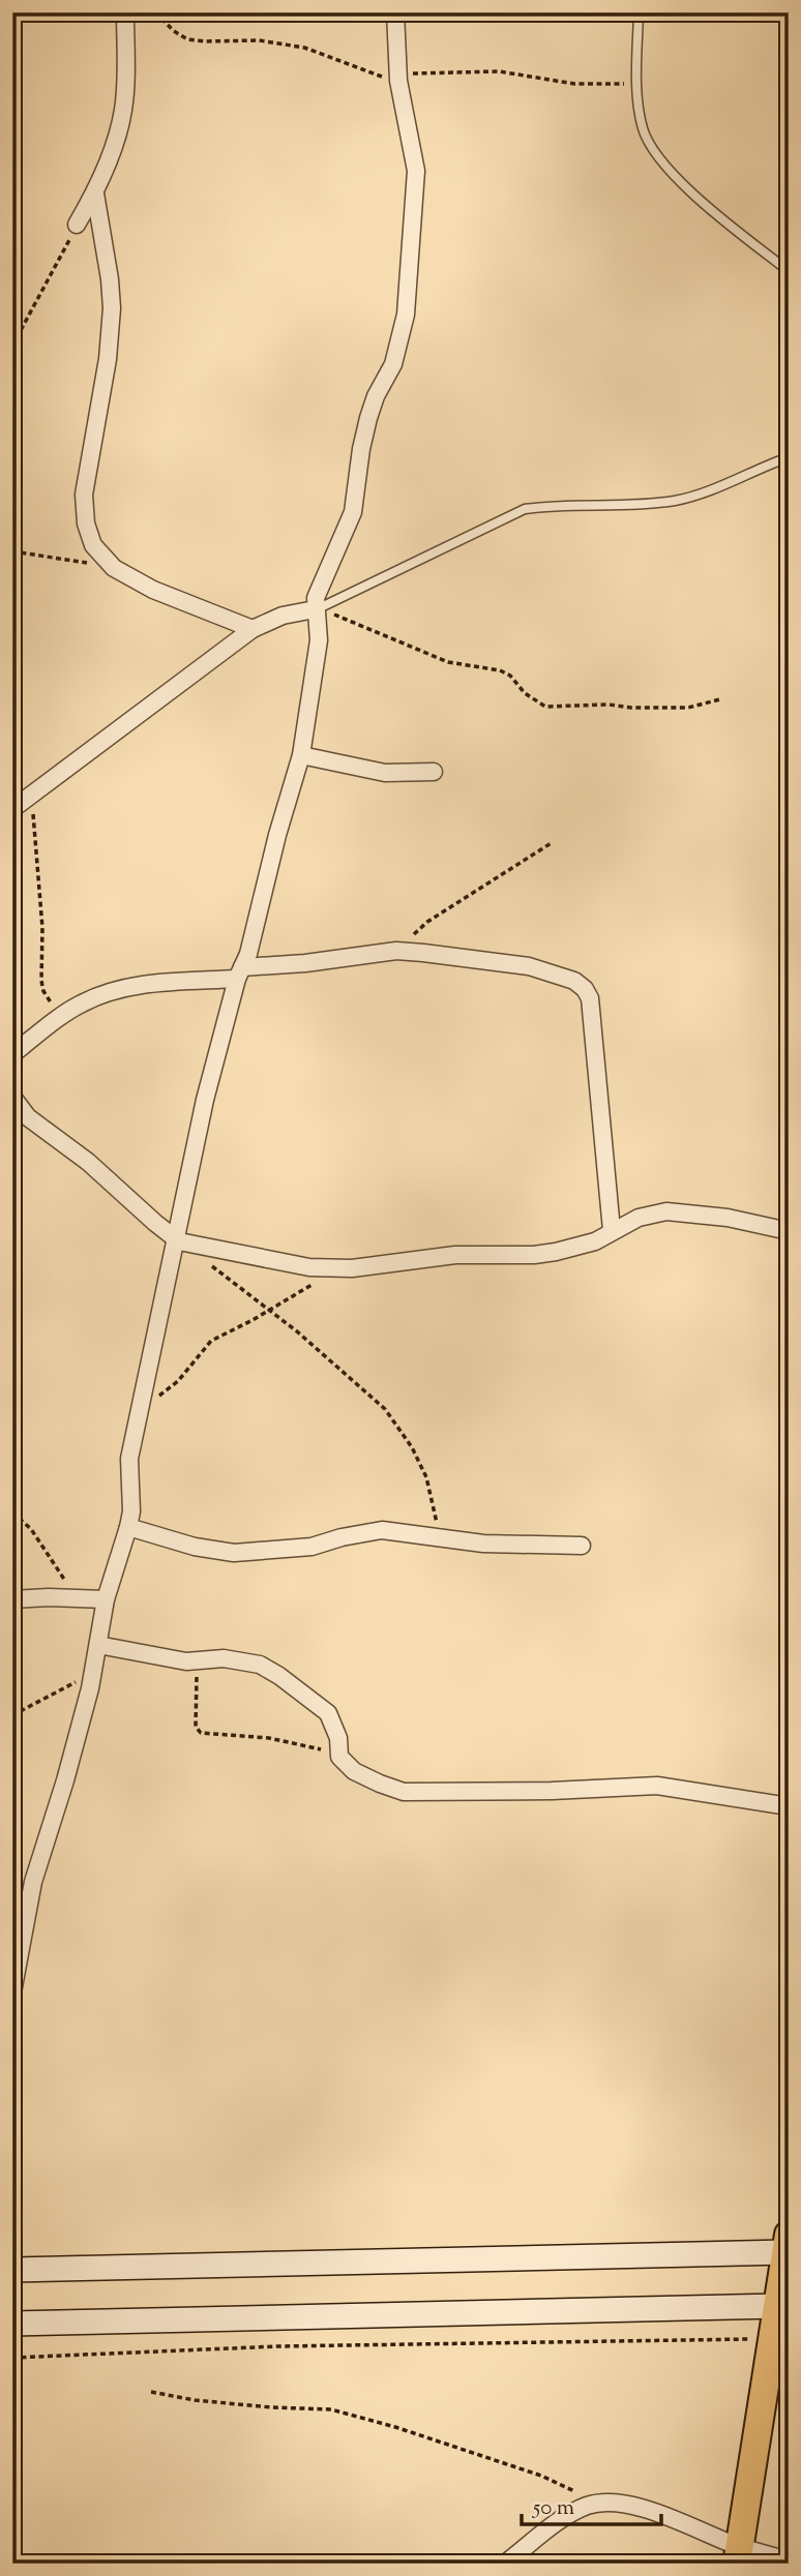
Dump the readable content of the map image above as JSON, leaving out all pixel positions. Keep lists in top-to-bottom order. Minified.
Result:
{"scale_bar":"50 m"}
